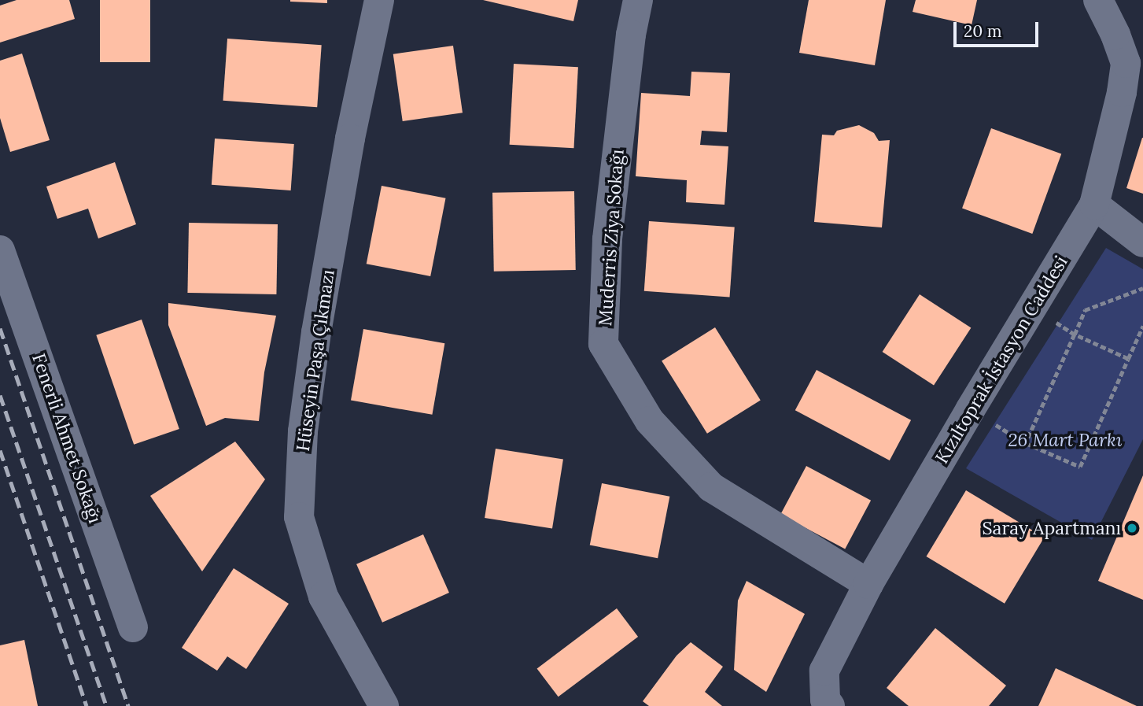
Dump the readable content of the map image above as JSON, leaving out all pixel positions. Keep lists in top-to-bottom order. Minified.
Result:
{"streets":{"street":["Muderris Ziya Sokağı","Kızıltoprak İstasyon Caddesi","Hüseyin Paşa Çıkmazı","Fenerli Ahmet Sokağı"]},"crossings":[["Muderris Ziya Sokağı","Kızıltoprak İstasyon Caddesi"]],"parks":["26 Mart Parkı"],"places":["Saray Apartmanı"],"scale_bar":"20 m"}
